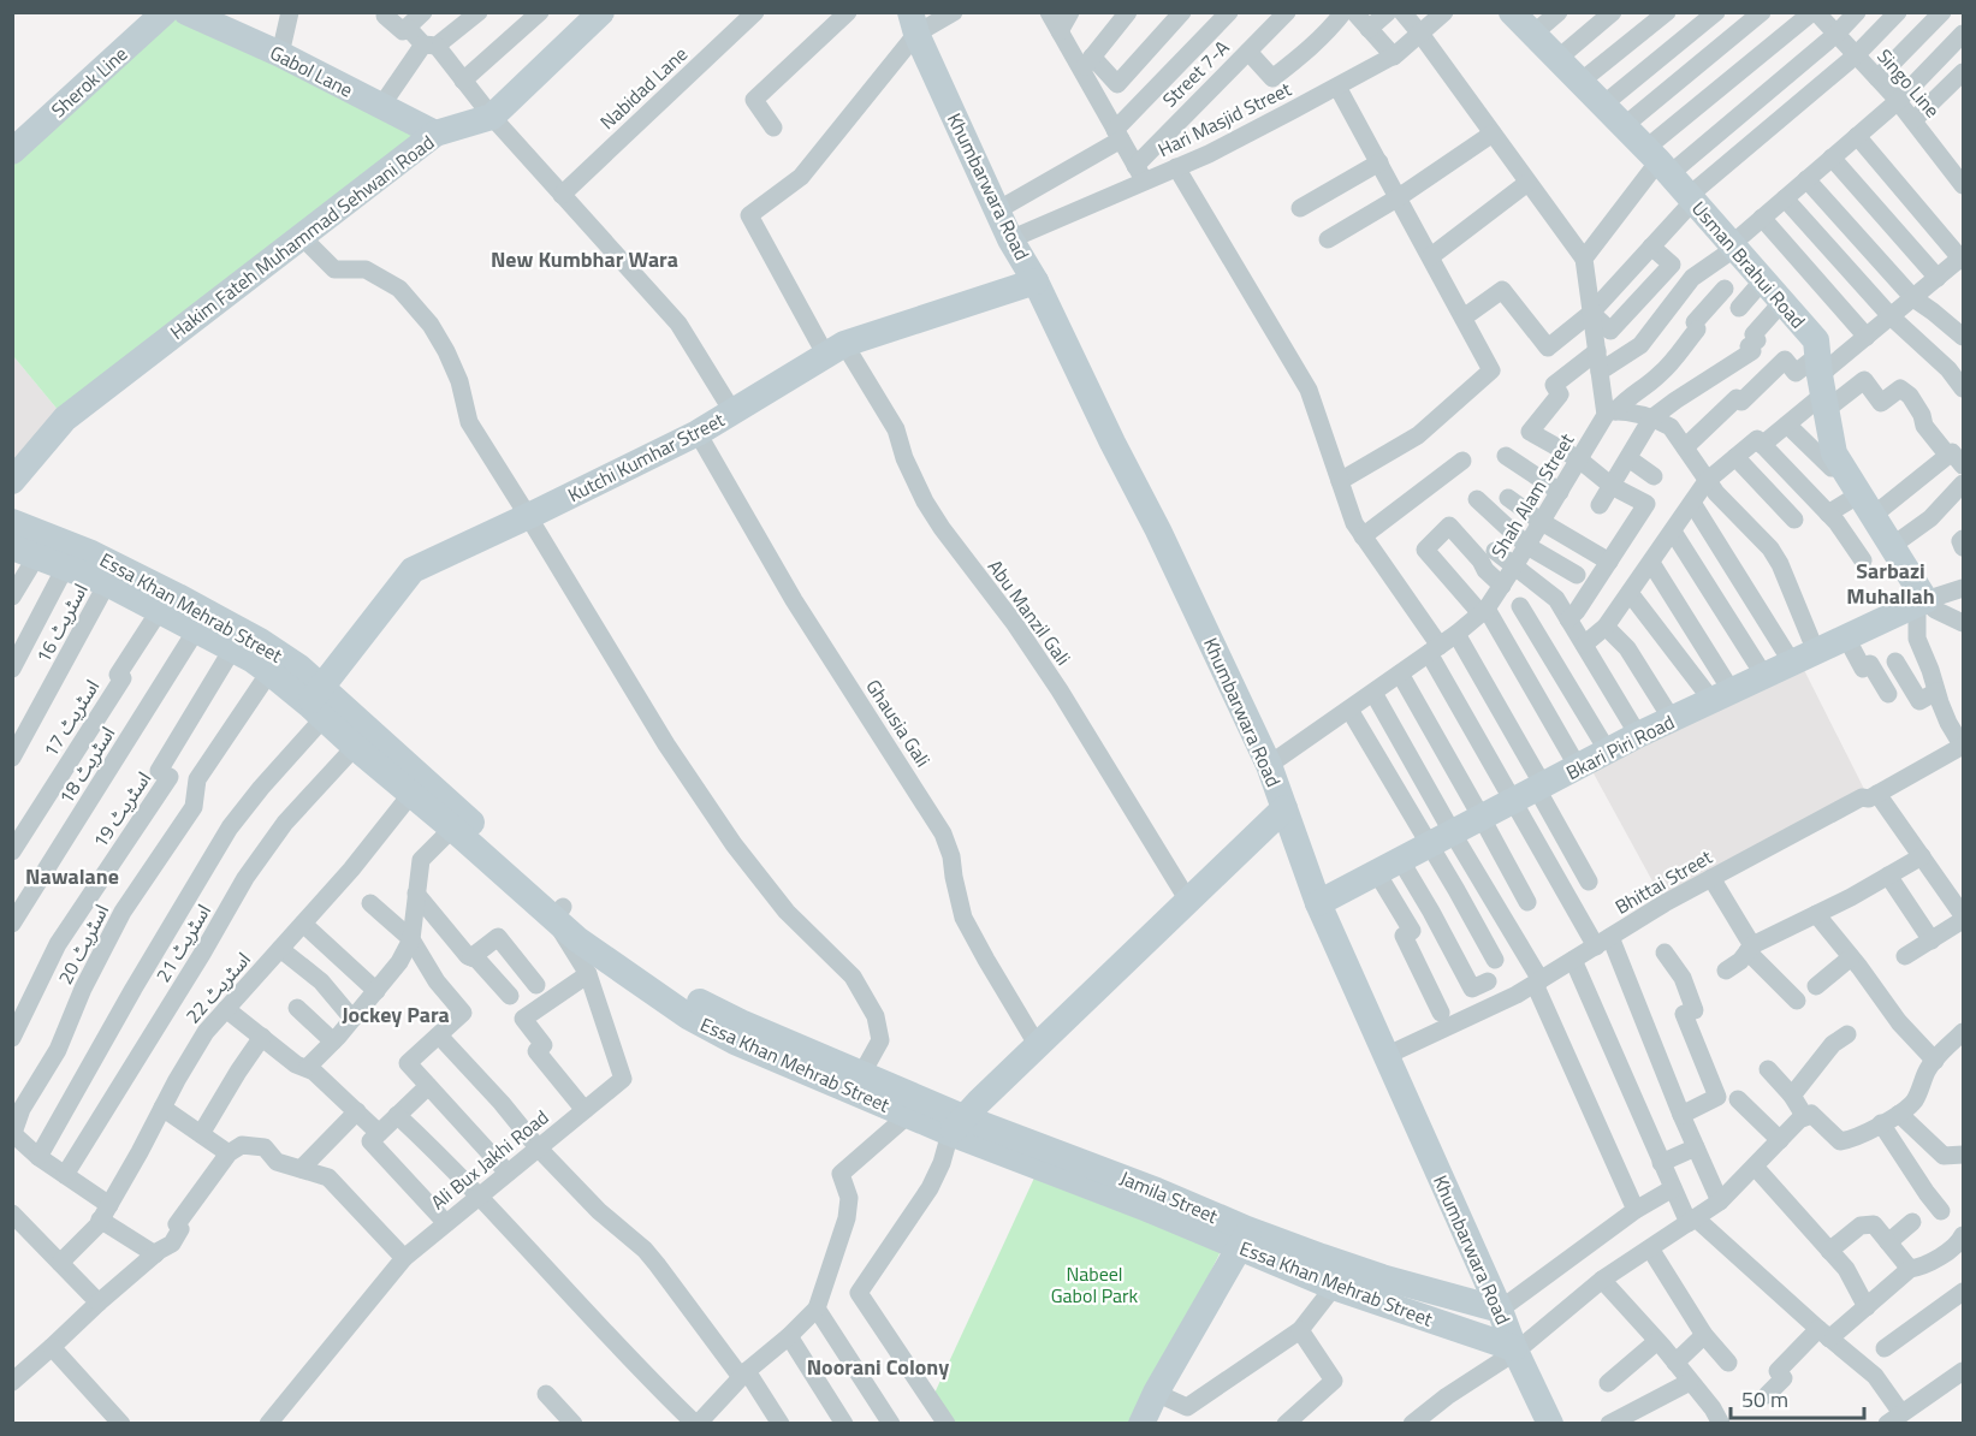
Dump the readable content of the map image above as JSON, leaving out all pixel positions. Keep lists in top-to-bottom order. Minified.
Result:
{"streets":{"main road":["Gabol Lane","Sherok Line","Khumbarwara Road","Hakim Fateh Muhammad Sehwani Road","Usman Brahui Road","Kutchi Kumhar Street","Essa Khan Mehrab Street","Bkari Piri Road"],"street":["Street 7-A","Singo Line","Nabidad Lane","Hari Masjid Street","Shah Alam Street","Abu Manzil Gali","اسٹریٹ 16","اسٹریٹ 17","Ghausia Gali","اسٹریٹ 18","اسٹریٹ 19","Bhittai Street","اسٹریٹ 21","اسٹریٹ 20","اسٹریٹ 22","Ali Bux Jakhi Road"]},"crossings":[["Gabol Lane","Hakim Fateh Muhammad Sehwani Road"],["Street 7-A","Hari Masjid Street"],["Hari Masjid Street","Khumbarwara Road"],["Khumbarwara Road","Kutchi Kumhar Street"],["Khumbarwara Road","Shah Alam Street"],["Khumbarwara Road","Essa Khan Mehrab Street"],["Khumbarwara Road","Abu Manzil Gali"],["Khumbarwara Road","Bkari Piri Road"],["Khumbarwara Road","Bhittai Street"],["Usman Brahui Road","Bkari Piri Road"],["Kutchi Kumhar Street","Essa Khan Mehrab Street"],["Kutchi Kumhar Street","Abu Manzil Gali"],["Kutchi Kumhar Street","Ghausia Gali"],["Essa Khan Mehrab Street","اسٹریٹ 16"],["Essa Khan Mehrab Street","اسٹریٹ 17"],["Essa Khan Mehrab Street","اسٹریٹ 18"],["Essa Khan Mehrab Street","اسٹریٹ 19"],["Essa Khan Mehrab Street","اسٹریٹ 21"],["Essa Khan Mehrab Street","اسٹریٹ 20"],["Essa Khan Mehrab Street","اسٹریٹ 22"],["Essa Khan Mehrab Street","Ali Bux Jakhi Road"]],"districts":["New Kumbhar Wara","Sarbazi Muhallah","Nawalane","Jockey Para","Noorani Colony"],"parks":["Nabeel Gabol Park"],"scale_bar":"50 m"}
